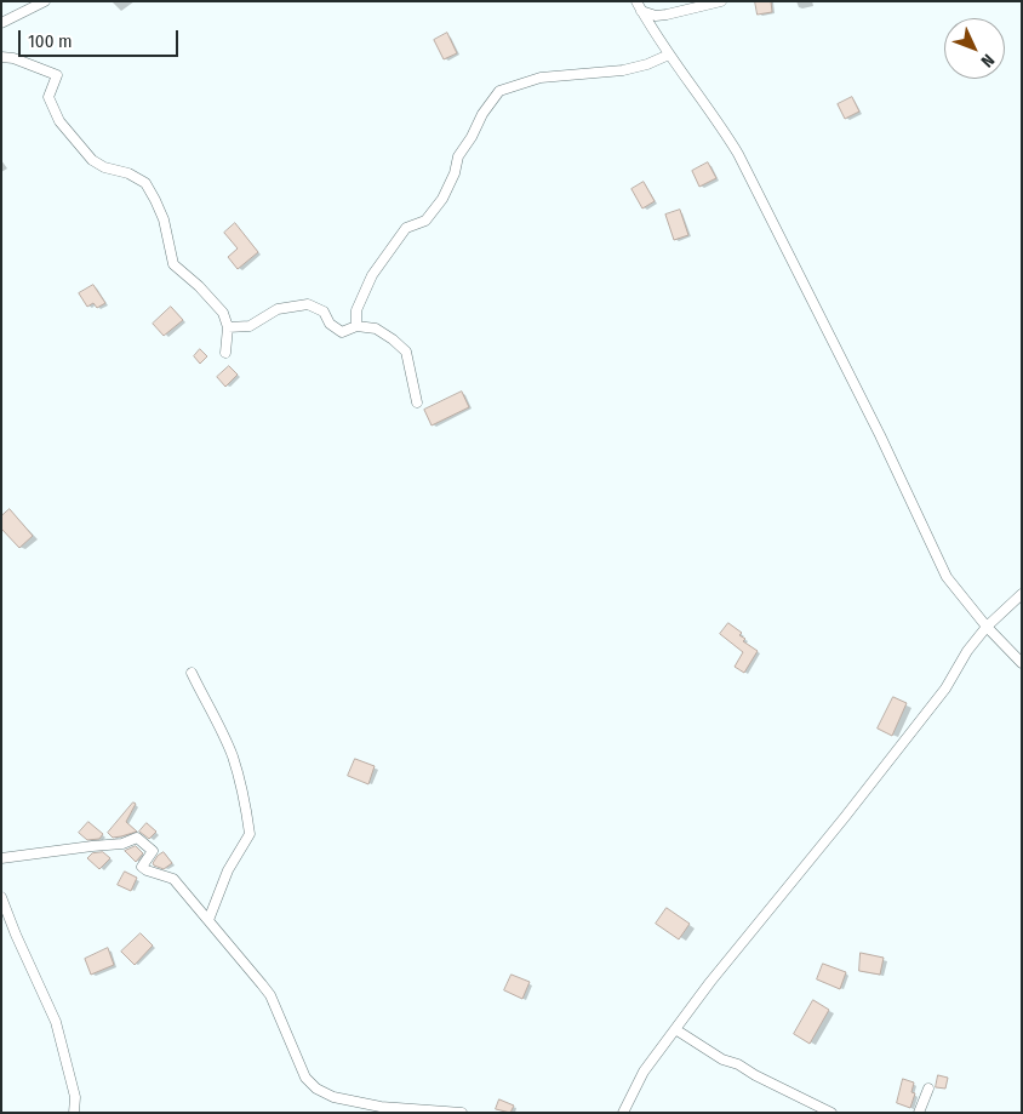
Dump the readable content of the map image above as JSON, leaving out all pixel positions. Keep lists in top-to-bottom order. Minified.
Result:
{"scale_bar":"100 m","north":"bottom right"}
